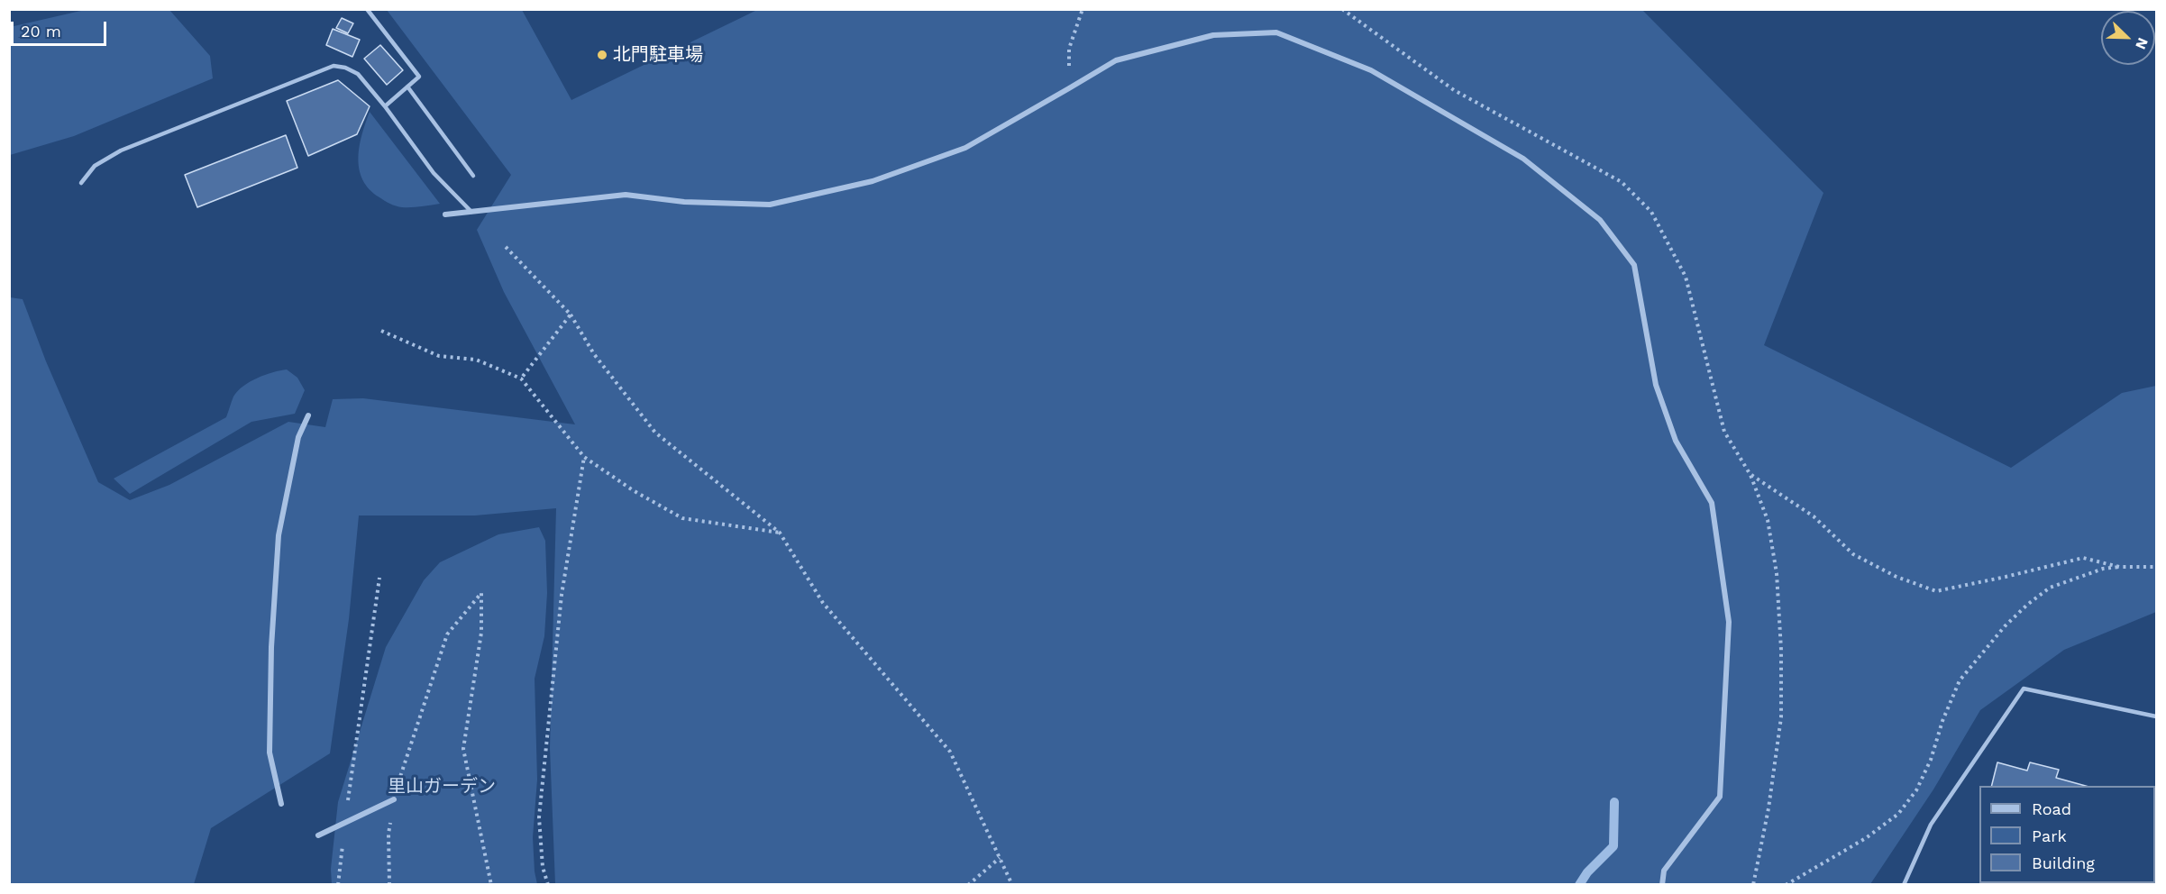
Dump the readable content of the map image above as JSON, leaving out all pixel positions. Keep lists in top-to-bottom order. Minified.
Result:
{"parks":["里山ガーデン"],"places":["北門駐車場"],"legend":["Road","Park","Building"],"scale_bar":"20 m","north":"bottom right"}
